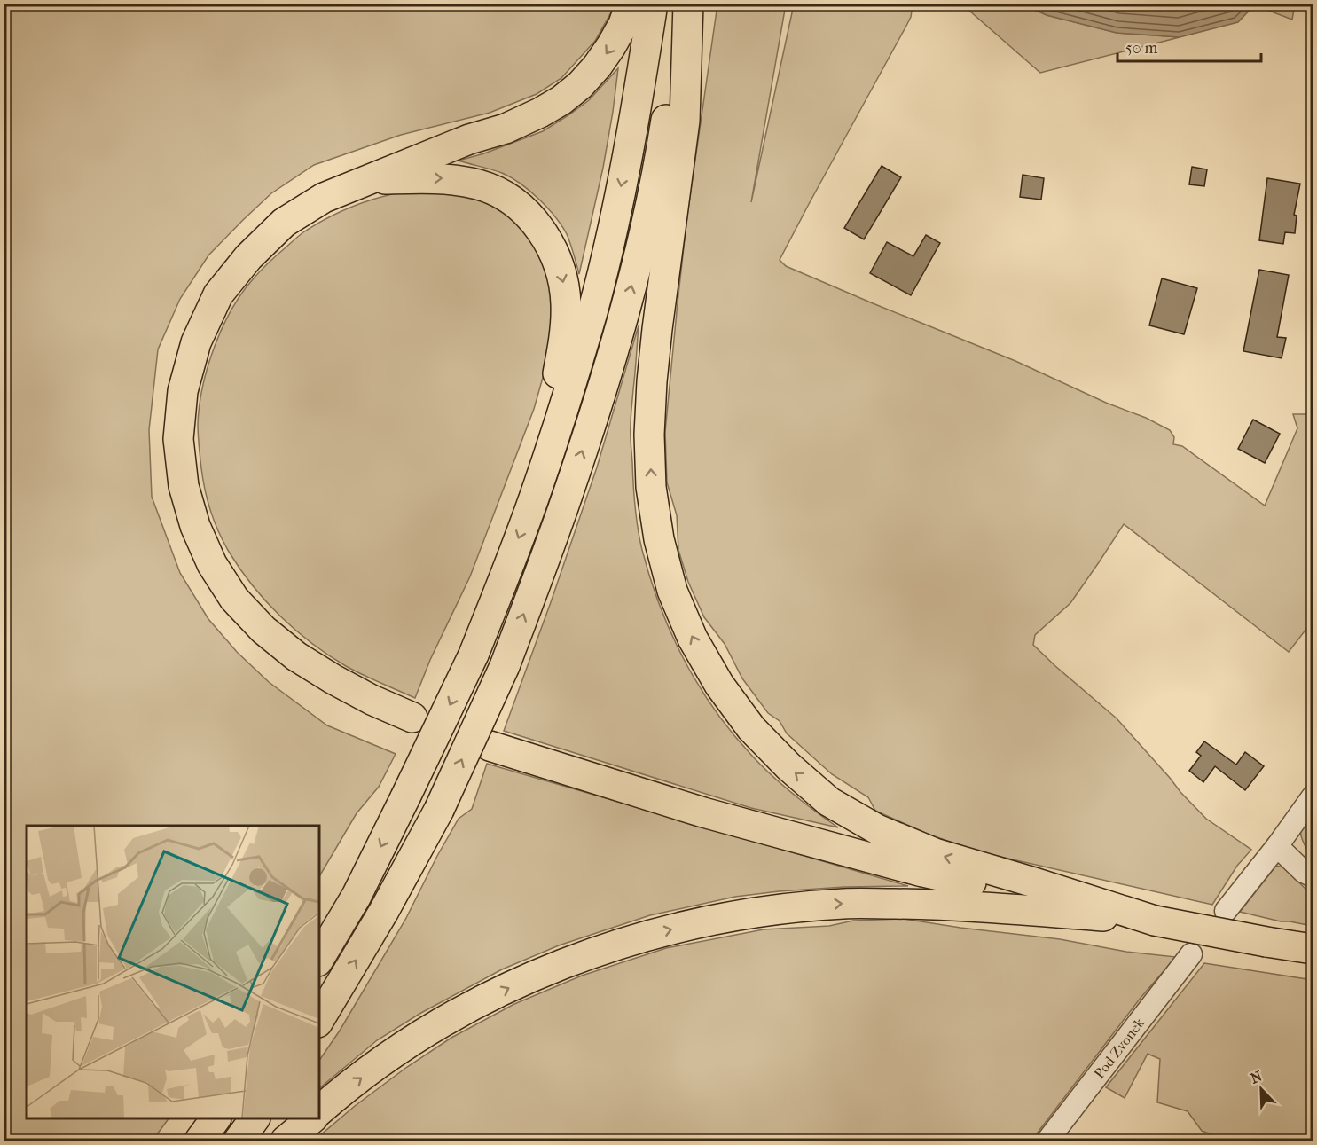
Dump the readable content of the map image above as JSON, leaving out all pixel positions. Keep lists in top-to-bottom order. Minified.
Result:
{"streets":{"street":["Pod Zvonek"]},"scale_bar":"50 m","north":"top left"}
